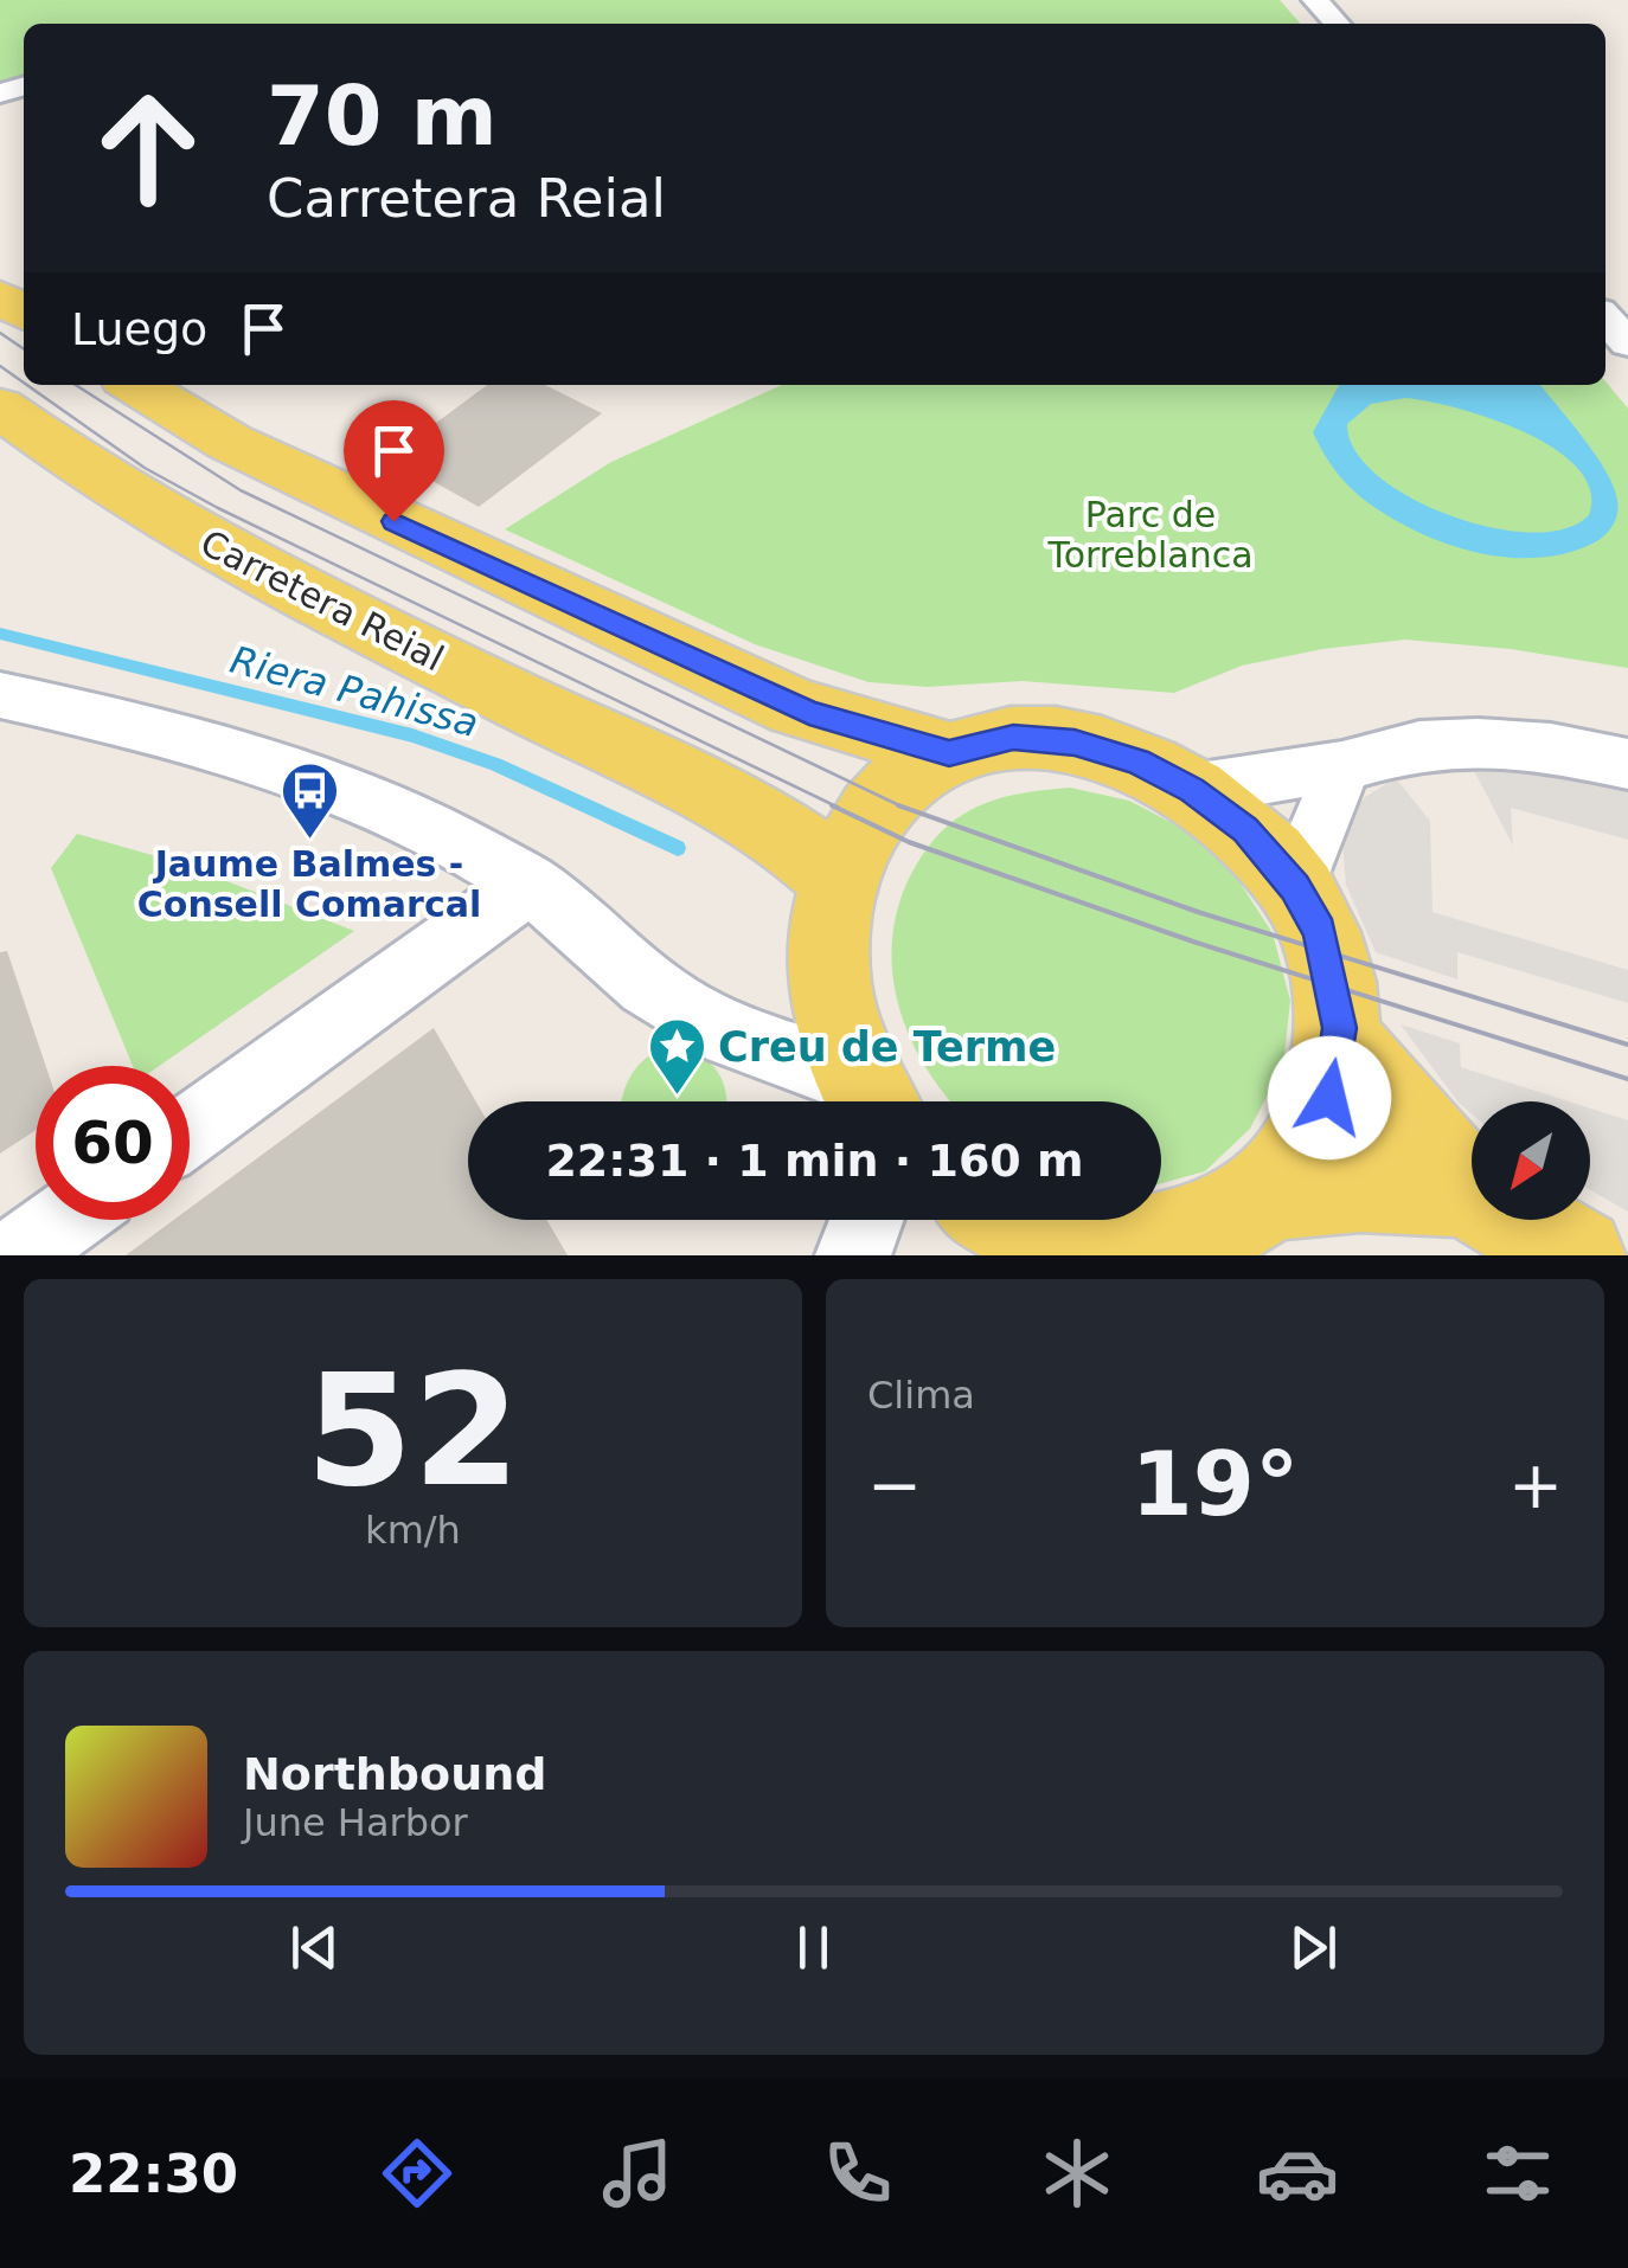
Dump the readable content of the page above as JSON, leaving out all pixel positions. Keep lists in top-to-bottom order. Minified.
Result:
{"streets":{"main road":["Carretera Reial"]},"water":["Riera Pahissa"],"parks":["Parc de Torreblanca"],"places":{"bus stop":["Jaume Balmes - Consell Comarcal"],"place":["Creu de Terme"]},"north":"bottom left","page":{"turn":["70 m","Carretera Reial"],"then":"Luego","limit":"60","trip":"22:31 · 1 min · 160 m","tile":[["52","km/h"],"Clima"],"heat":["−","19°","+"],"song":["Northbound","June Harbor"],"tabs":"22:30"}}
